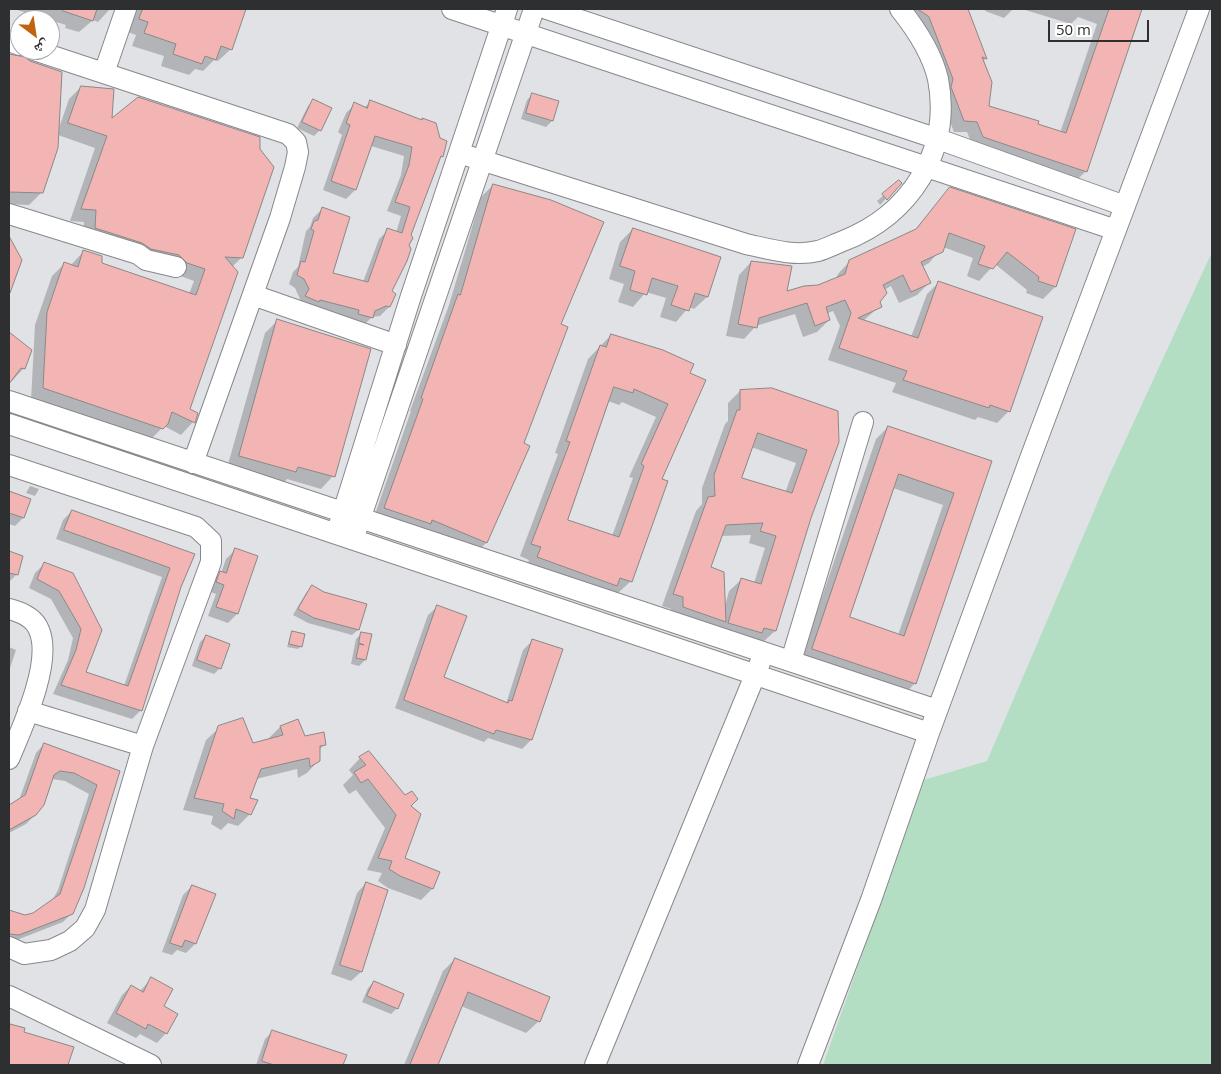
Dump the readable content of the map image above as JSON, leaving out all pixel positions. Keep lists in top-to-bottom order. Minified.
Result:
{"scale_bar":"50 m","north":"bottom right"}
